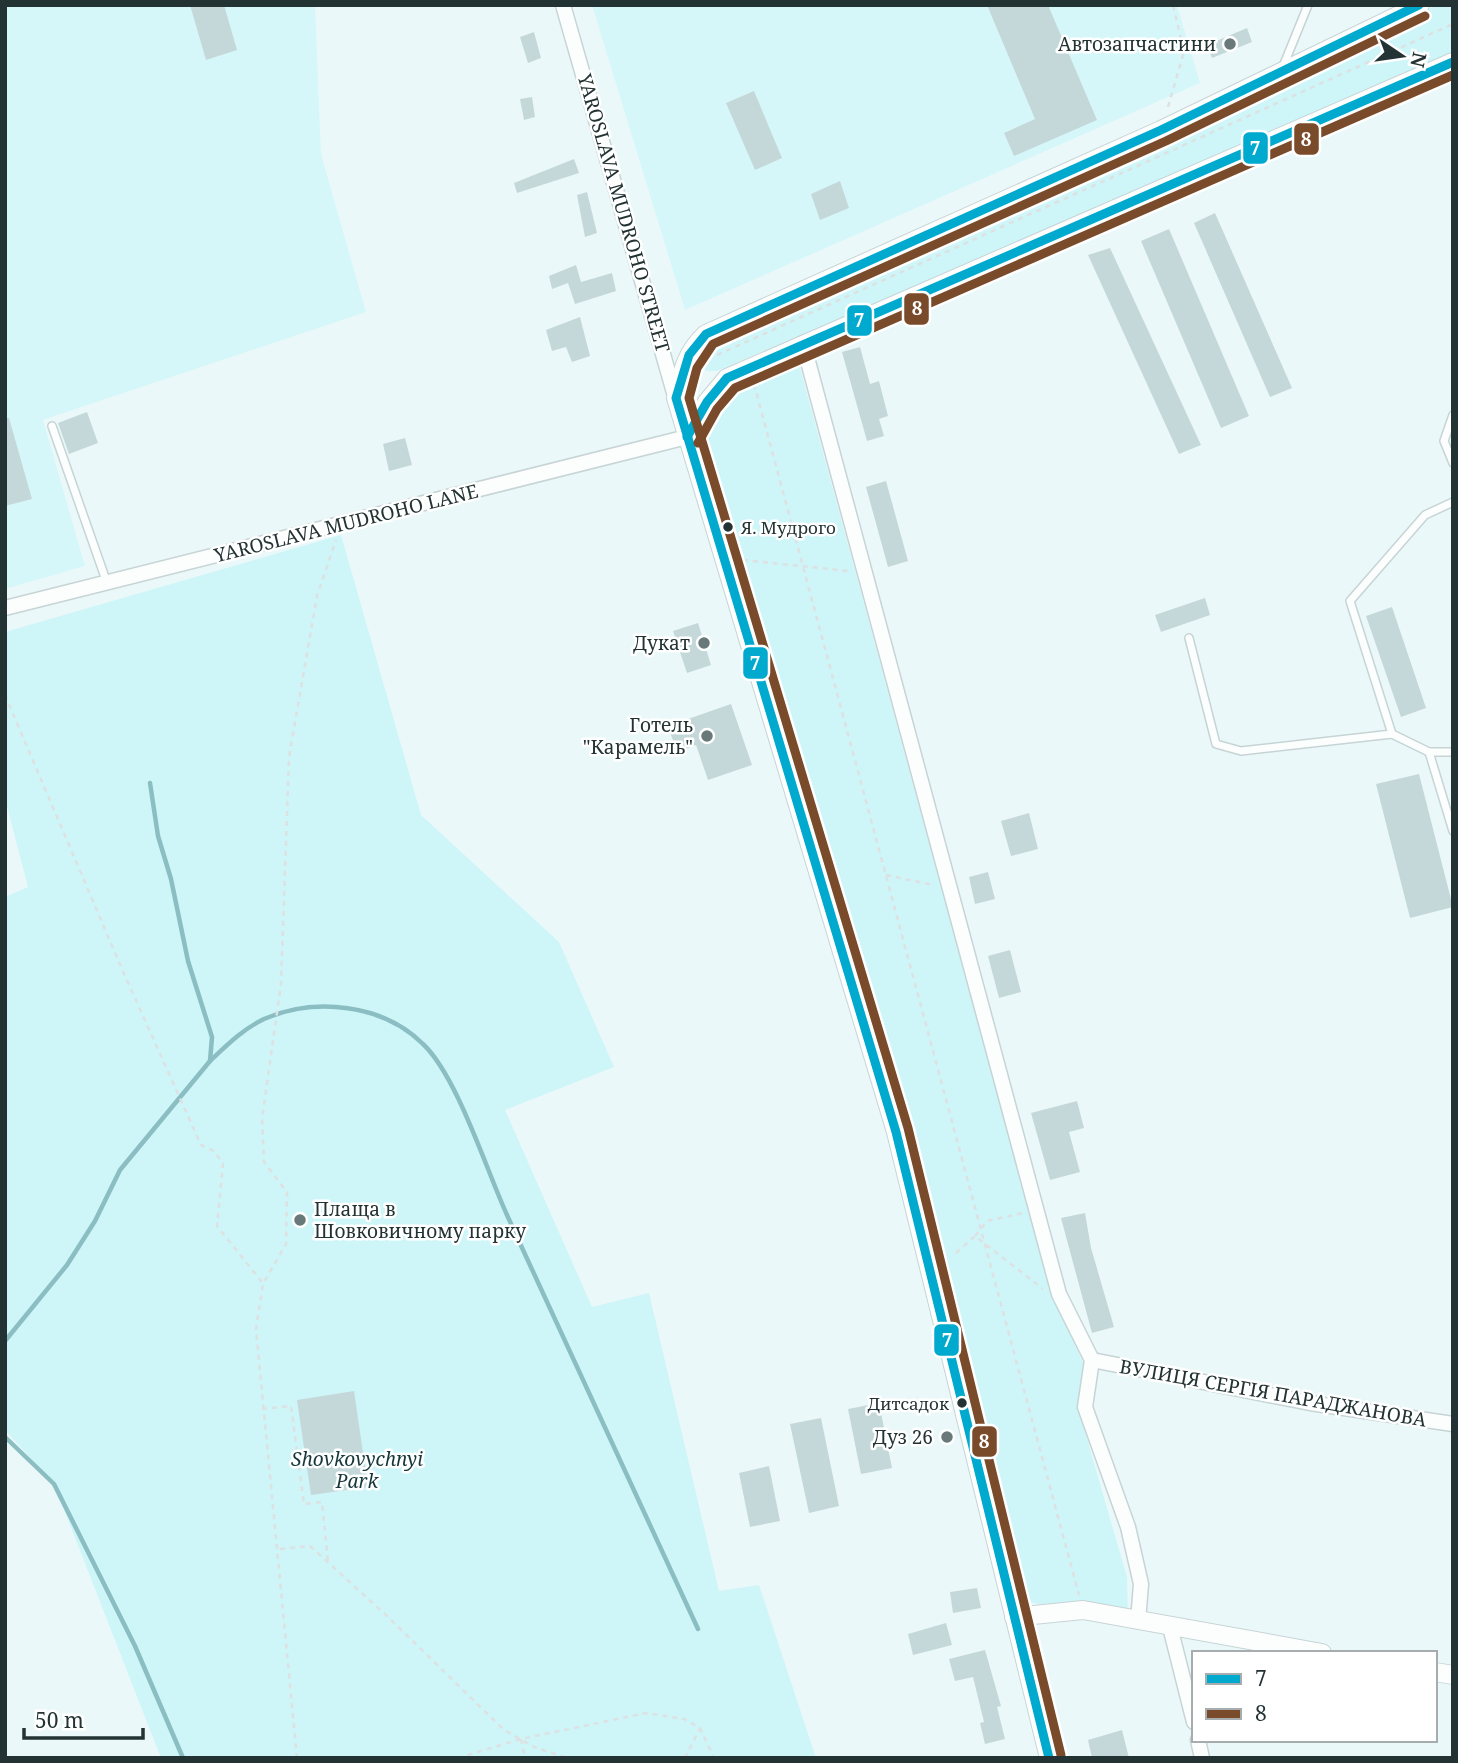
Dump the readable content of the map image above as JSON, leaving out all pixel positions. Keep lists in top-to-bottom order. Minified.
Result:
{"streets":{"street":["YAROSLAVA MUDROHO STREET","YAROSLAVA MUDROHO LANE","ВУЛИЦЯ СЕРГІЯ ПАРАДЖАНОВА"]},"crossings":[["YAROSLAVA MUDROHO STREET","YAROSLAVA MUDROHO LANE"]],"parks":["Shovkovychnyi Park"],"places":["Автозапчастини","Я. Мудрого","Дукат","Готель \"Карамель\"","Плаща в Шовковичному парку","Дитсадок","Дуз 26"],"lines":["transit line 7","transit line 8"],"legend":["7","8"],"scale_bar":"50 m","north":"right"}
